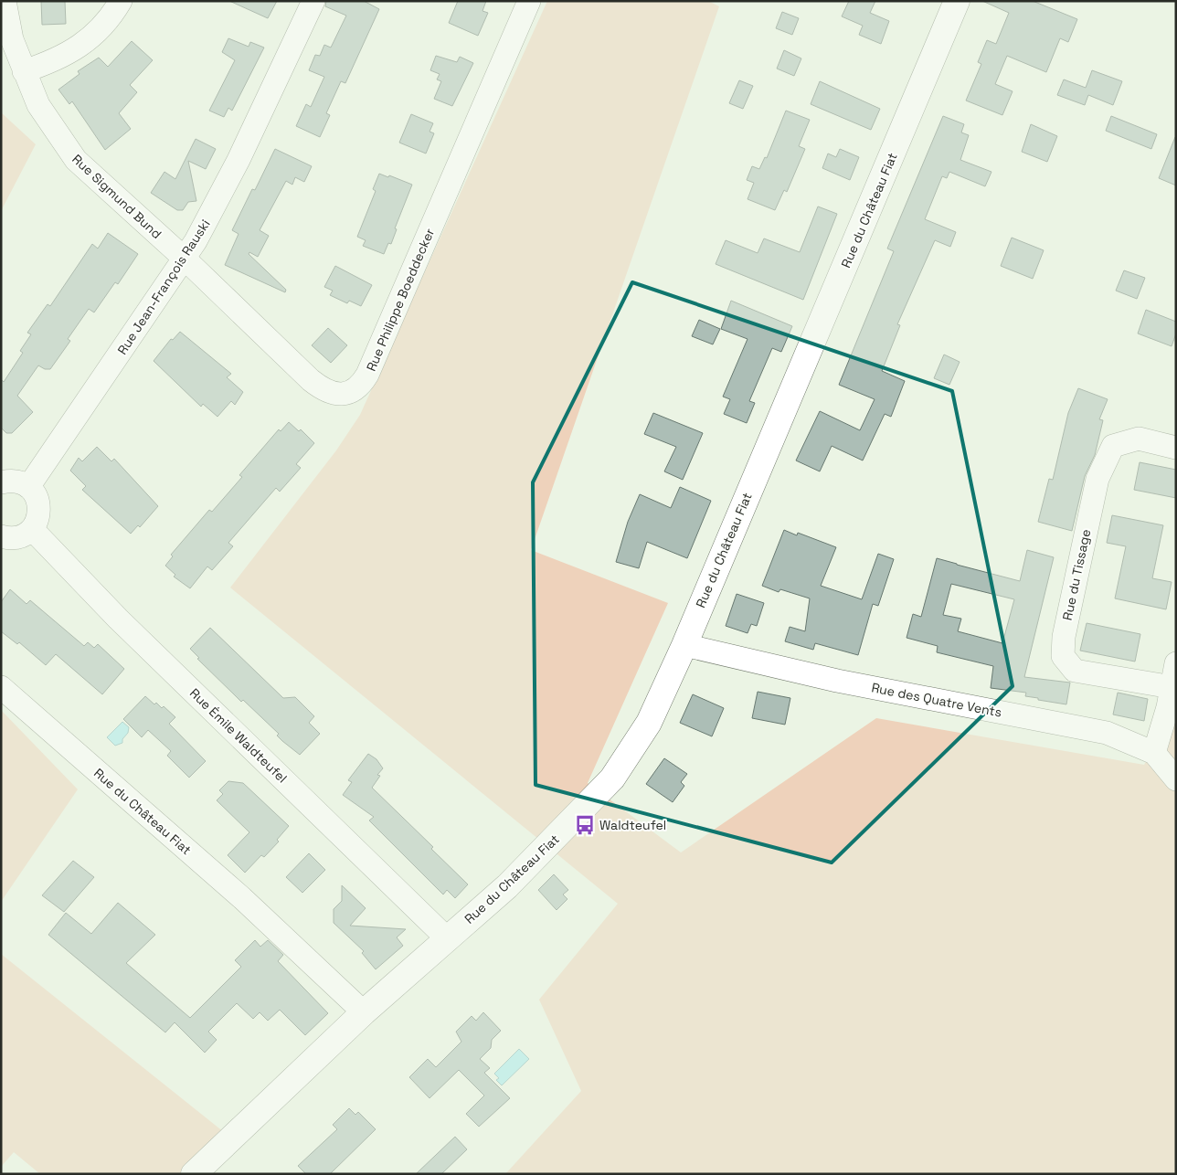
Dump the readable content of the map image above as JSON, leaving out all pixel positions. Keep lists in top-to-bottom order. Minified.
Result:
{"streets":{"street":["Rue Sigmund Bund","Rue du Château Fiat","Rue Jean-François Rauski","Rue Philippe Boeddecker","Rue du Tissage","Rue des Quatre Vents","Rue Émile Waldteufel"]},"crossings":[["Rue Sigmund Bund","Rue Jean-François Rauski"],["Rue Sigmund Bund","Rue Philippe Boeddecker"],["Rue du Château Fiat","Rue des Quatre Vents"],["Rue du Château Fiat","Rue Émile Waldteufel"],["Rue Jean-François Rauski","Rue Philippe Boeddecker"]],"places":{"bus stop":["Waldteufel"]}}
